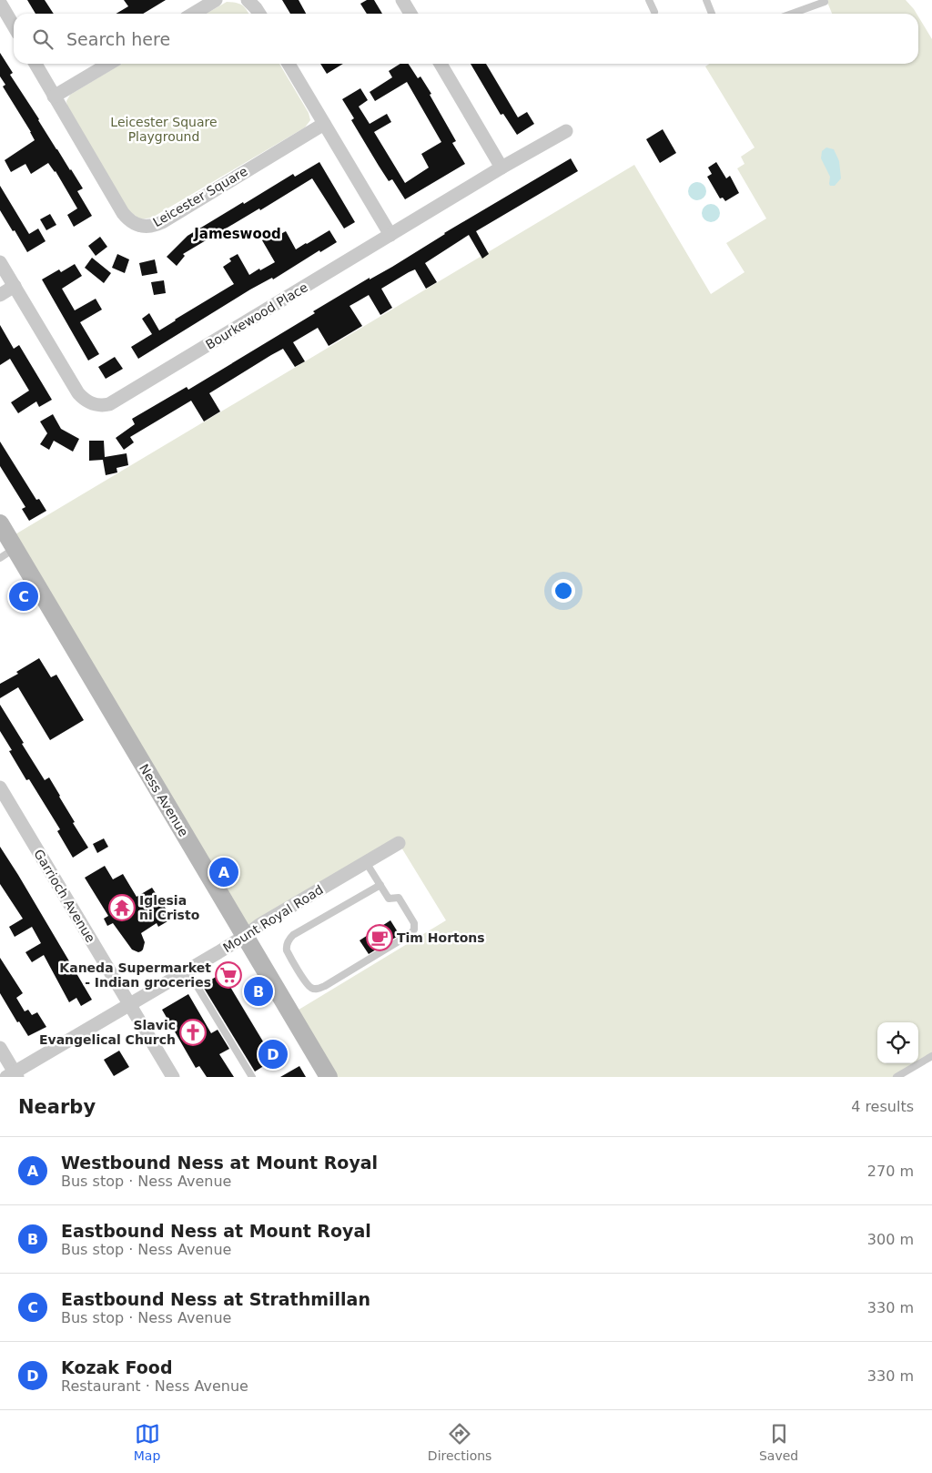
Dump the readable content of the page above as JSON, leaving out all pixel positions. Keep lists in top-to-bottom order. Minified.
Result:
{"streets":{"main road":["Ness Avenue"],"street":["Leicester Square","Bourkewood Place","Garrioch Avenue","Mount Royal Road"]},"crossings":[["Ness Avenue","Mount Royal Road"],["Garrioch Avenue","Mount Royal Road"]],"districts":["Jameswood"],"parks":["Leicester Square Playground"],"places":{"temple":["Iglesia ni Cristo"],"cafe":["Tim Hortons"],"supermarket":["Kaneda Supermarket - Indian groceries"],"church":["Slavic Evangelical Church"]},"page":{"search":"Search here","pins":["C","A","B","D"],"heading":["Nearby","4 results"],"list":[{"mark":"A","name":"Westbound Ness at Mount Royal","note":"Bus stop · Ness Avenue","value":"270 m"},{"mark":"B","name":"Eastbound Ness at Mount Royal","note":"Bus stop · Ness Avenue","value":"300 m"},{"mark":"C","name":"Eastbound Ness at Strathmillan","note":"Bus stop · Ness Avenue","value":"330 m"},{"mark":"D","name":"Kozak Food","note":"Restaurant · Ness Avenue","value":"330 m"}],"nav":["Map","Directions","Saved"]}}
